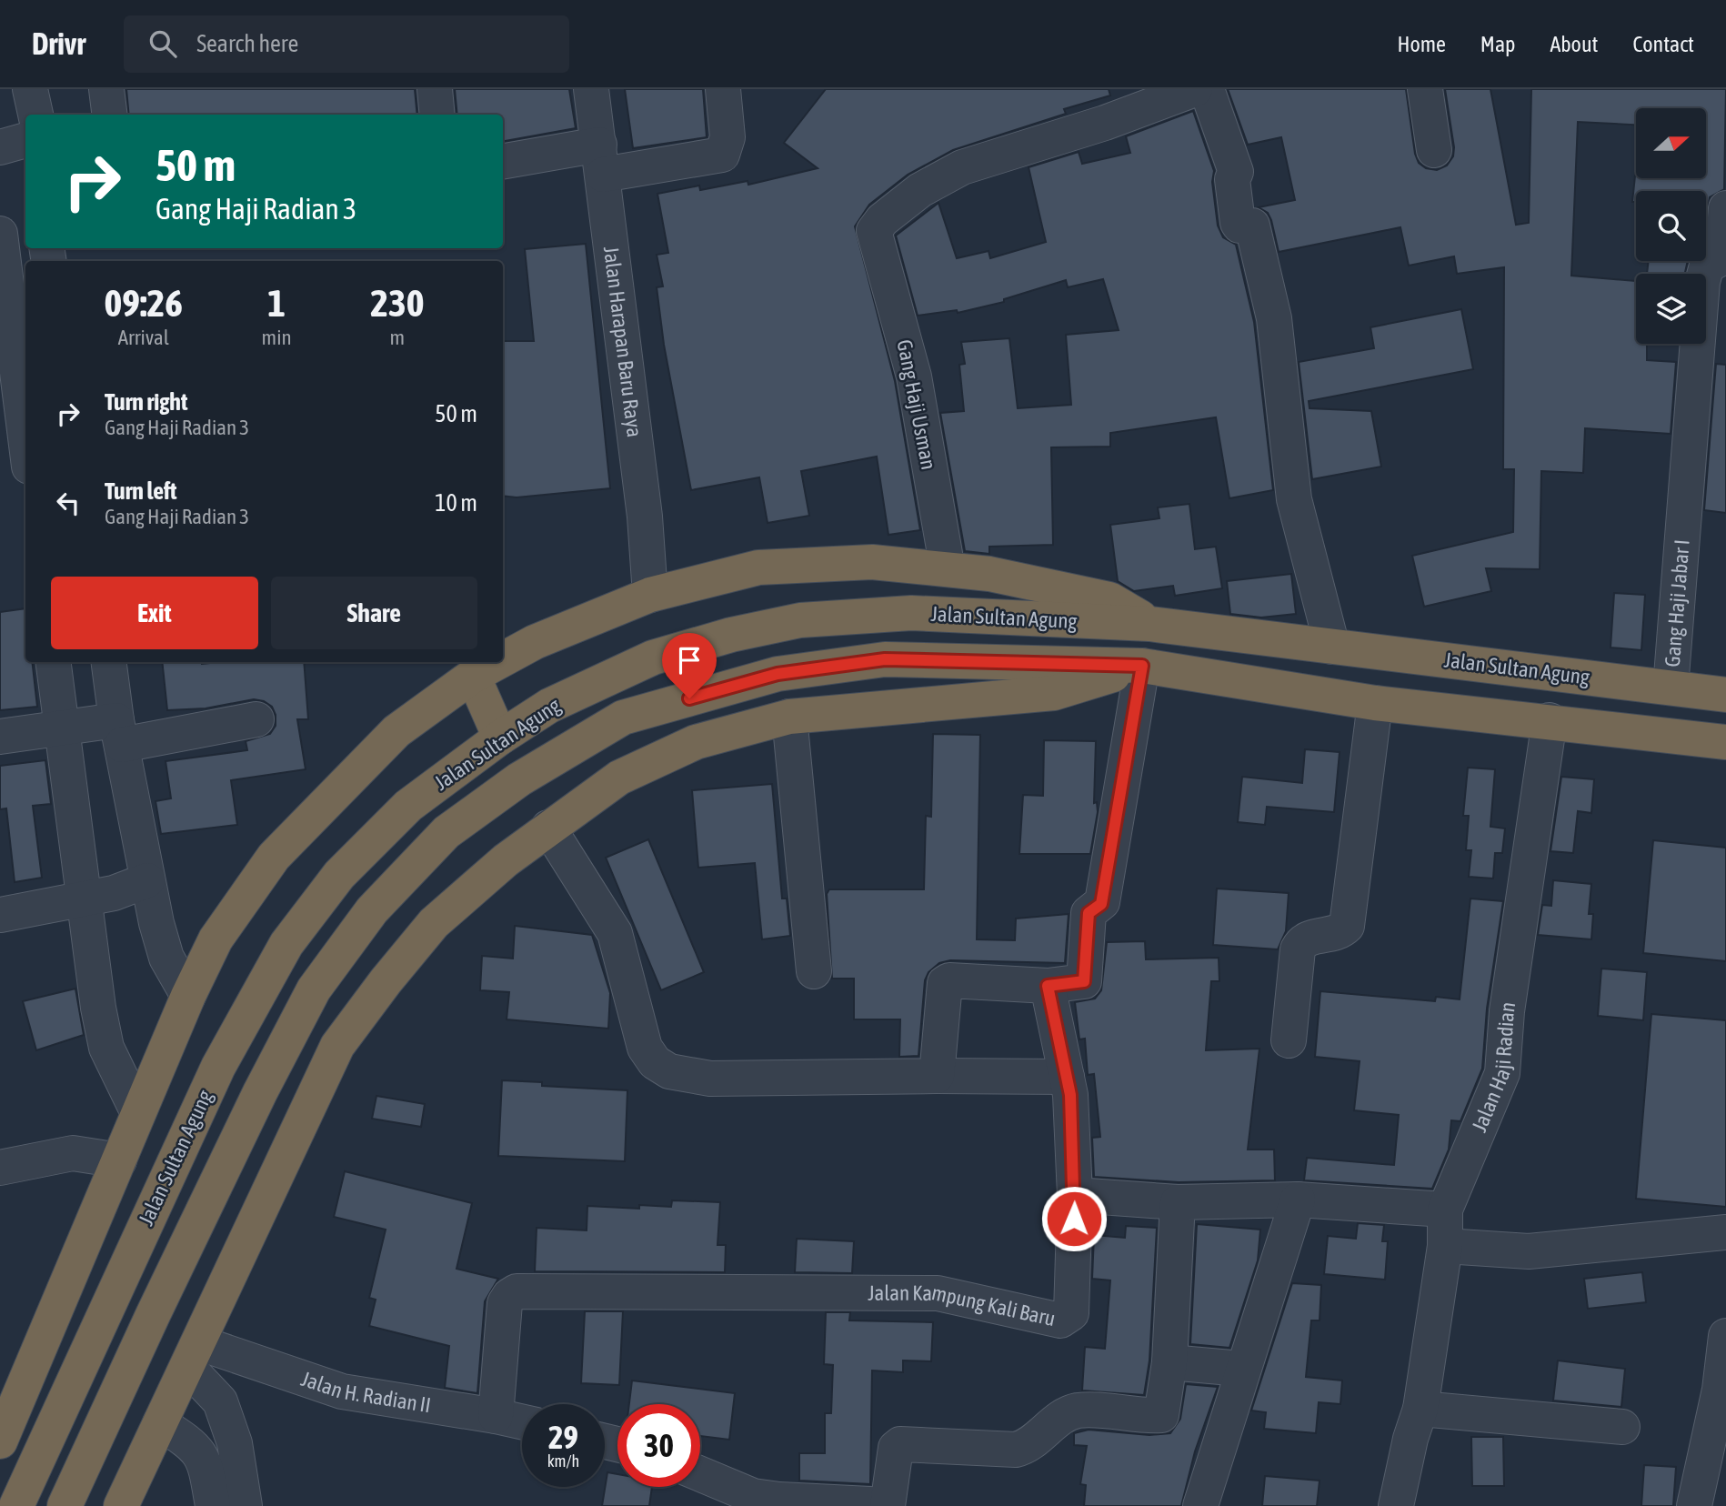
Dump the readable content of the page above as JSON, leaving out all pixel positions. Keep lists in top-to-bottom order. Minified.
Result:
{"streets":{"highway":["Jalan Sultan Agung"],"street":["Jalan Harapan Baru Raya","Gang Haji Usman","Gang Haji Jabar I","Jalan Haji Radian","Jalan Kampung Kali Baru","Jalan H. Radian II"]},"crossings":[["Gang Haji Jabar I","Jalan Sultan Agung"],["Jalan Sultan Agung","Jalan Haji Radian"],["Jalan Kampung Kali Baru","Jalan H. Radian II"]],"north":"right","page":{"header":"Drivr","search":"Search here","nav":["Home","Map","About","Contact"],"turn":["50 m","Gang Haji Radian 3"],"eta":["09:26","Arrival","1","min","230","m"],"list":[{"name":"Turn right","note":"Gang Haji Radian 3","value":"50 m"},{"name":"Turn left","note":"Gang Haji Radian 3","value":"10 m"}],"buttons":["Exit","Share"],"speed":"29 km/h","limit":"30"}}
